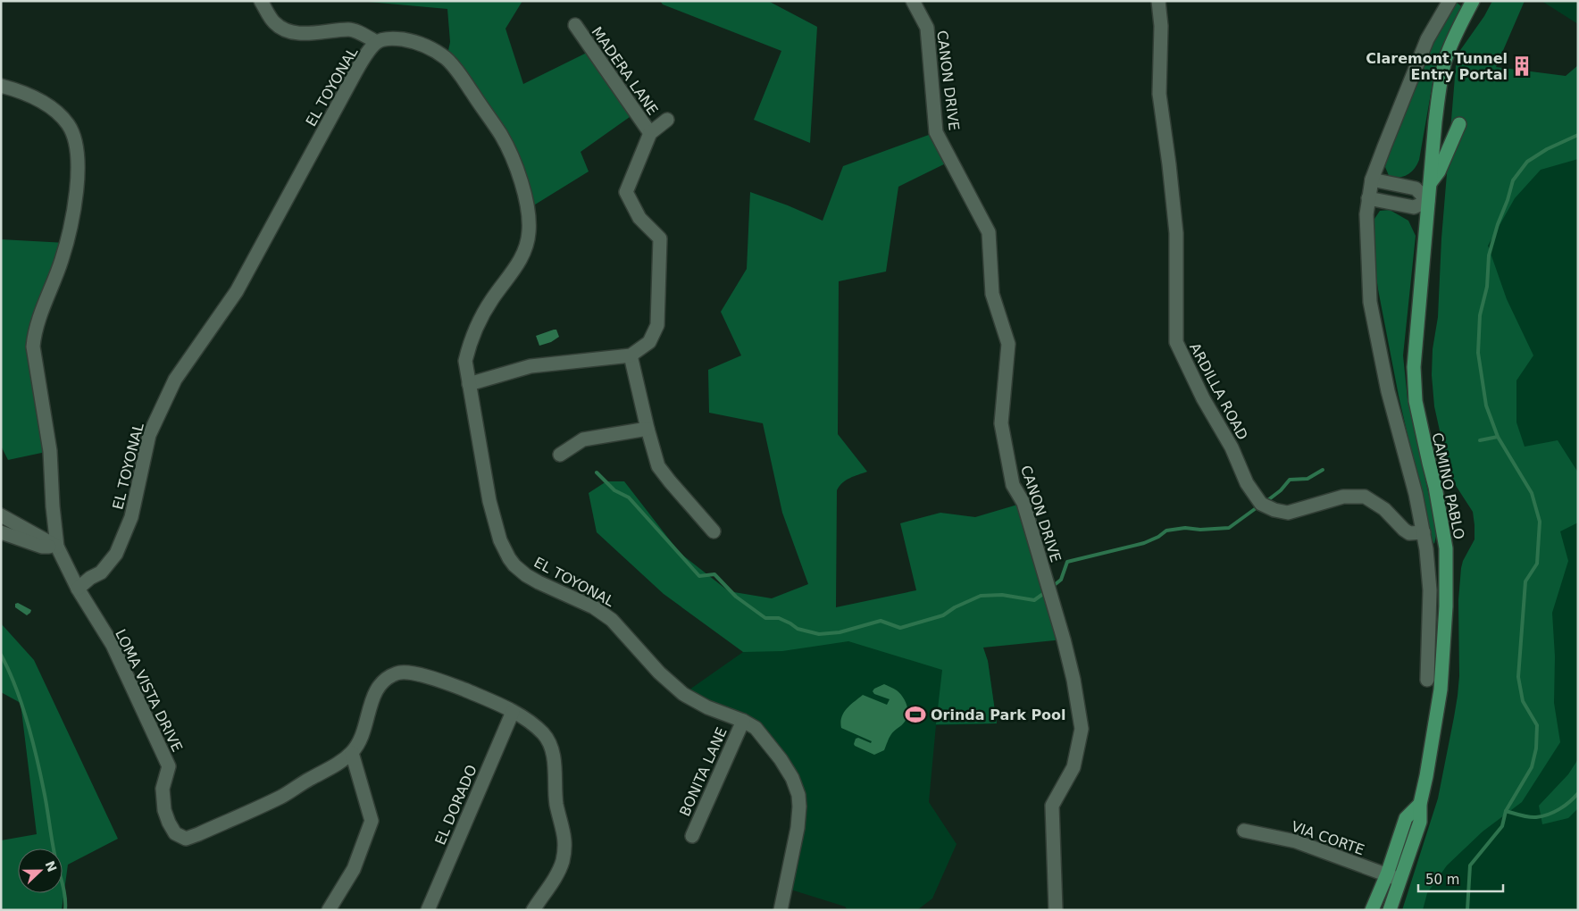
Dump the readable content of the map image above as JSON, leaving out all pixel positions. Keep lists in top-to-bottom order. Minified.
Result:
{"streets":{"main road":["CAMINO PABLO"],"street":["MADERA LANE","CANON DRIVE","EL TOYONAL","ARDILLA ROAD","LOMA VISTA DRIVE","BONITA LANE","EL DORADO","VIA CORTE"]},"crossings":[["EL TOYONAL","LOMA VISTA DRIVE"],["EL TOYONAL","BONITA LANE"],["CAMINO PABLO","VIA CORTE"],["LOMA VISTA DRIVE","EL DORADO"]],"places":{"building":["Claremont Tunnel Entry Portal"],"sports":["Orinda Park Pool"]},"scale_bar":"50 m","north":"right"}
